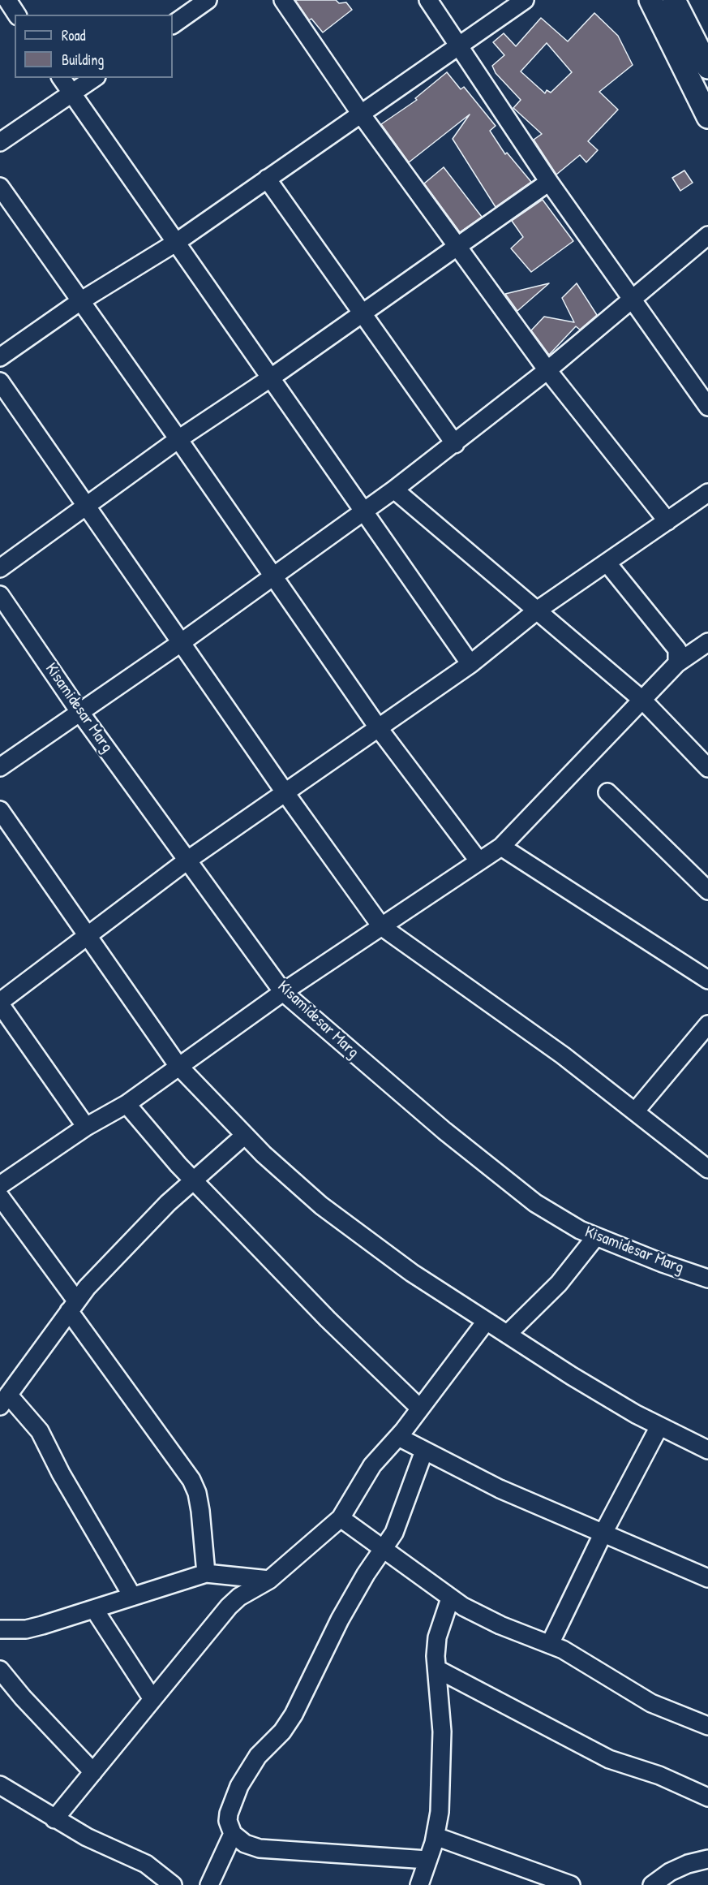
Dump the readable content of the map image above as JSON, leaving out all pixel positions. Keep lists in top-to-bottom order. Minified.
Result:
{"streets":{"street":["Kisamidesar Marg"]},"legend":["Road","Building"]}
